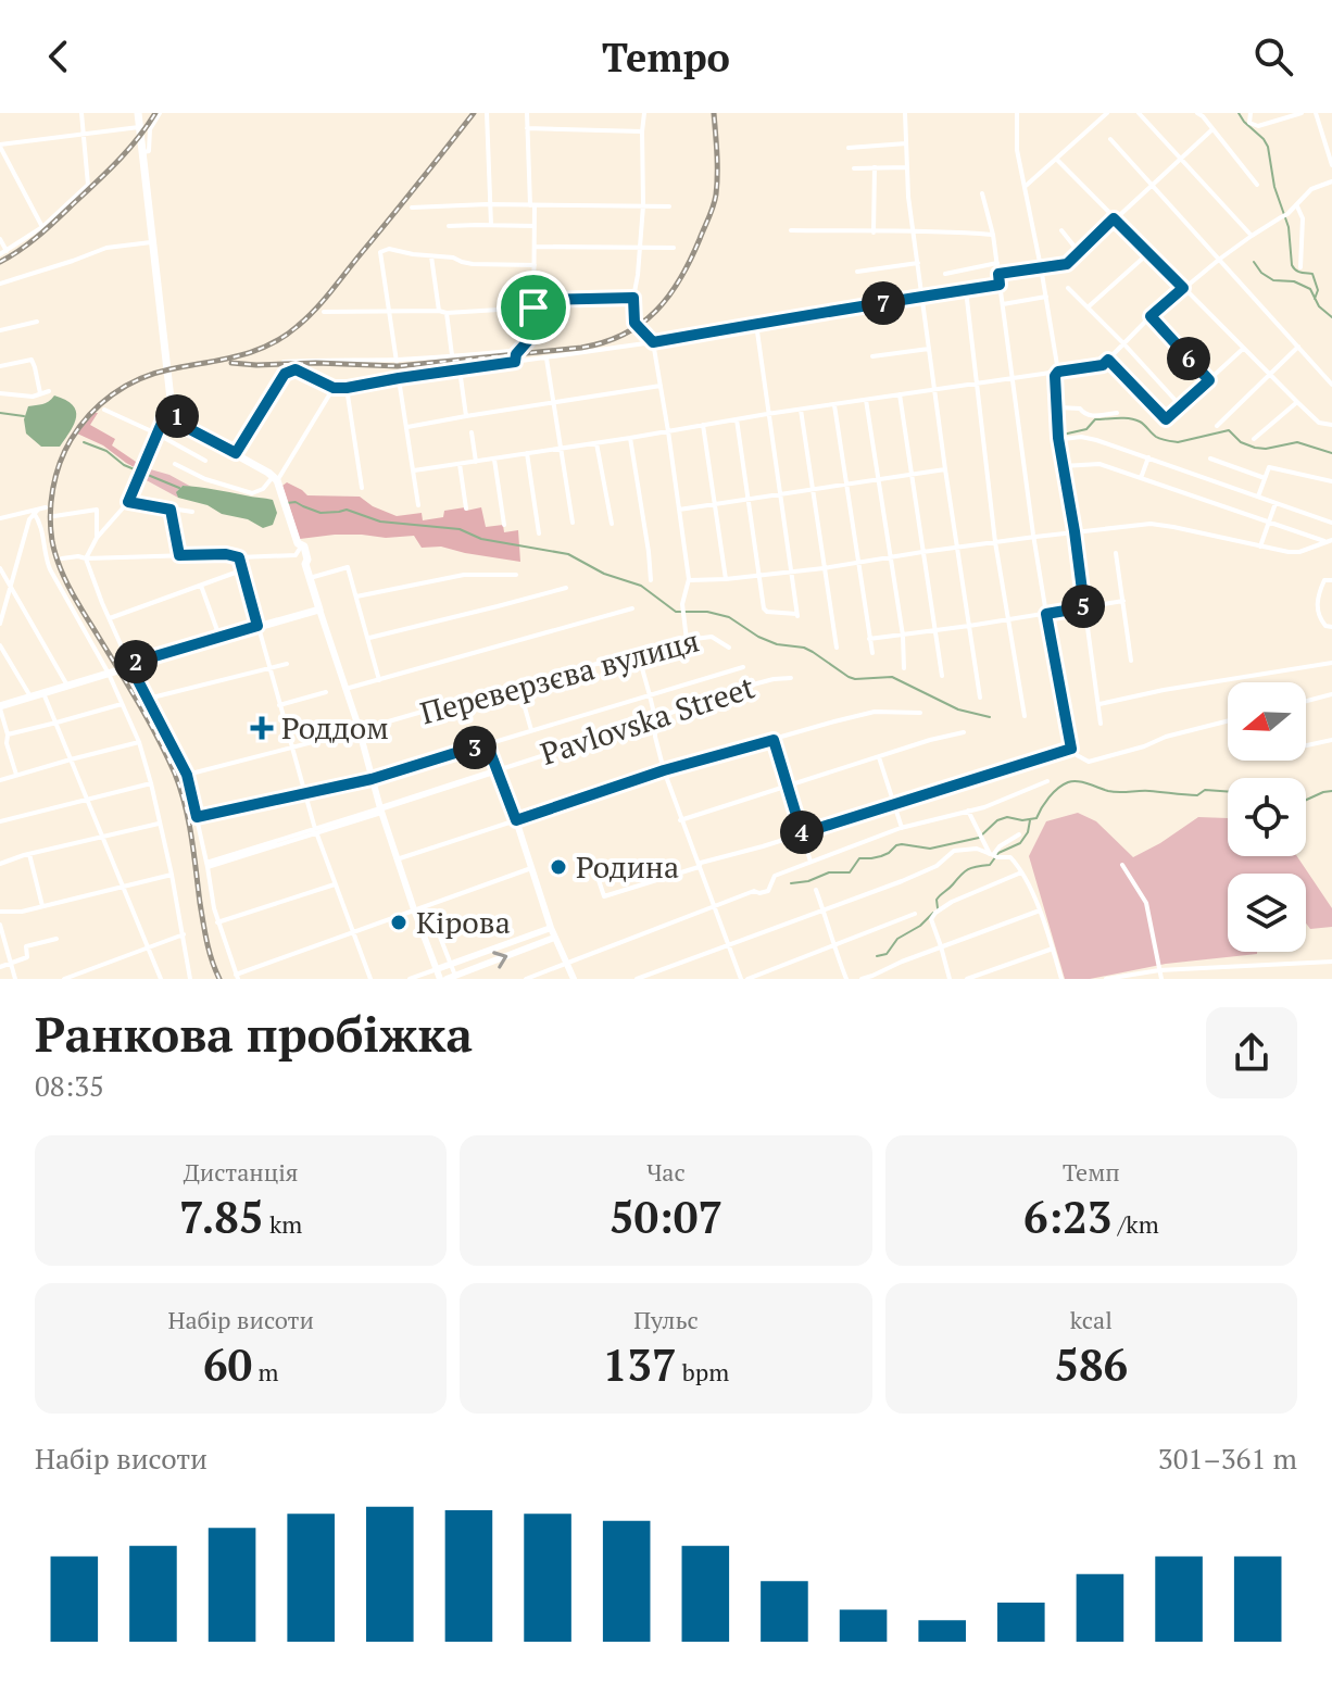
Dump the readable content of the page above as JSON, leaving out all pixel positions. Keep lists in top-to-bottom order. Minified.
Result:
{"streets":{"street":["Переверзєва вулиця","Pavlovska Street"]},"places":{"health":["Роддом"],"other":["Родина","Кірова"]},"north":"left","page":{"header":"Tempo","pins":["7","6","1","5","2","3","4"],"heading":["Ранкова пробіжка","08:35"],"stats":[["Дистанція","7.85 km"],["Час","50:07"],["Темп","6:23 /km"],["Набір висоти","60 m"],["Пульс","137 bpm"],["kcal","586"]],"chart":["Набір висоти","301–361 m"]}}
